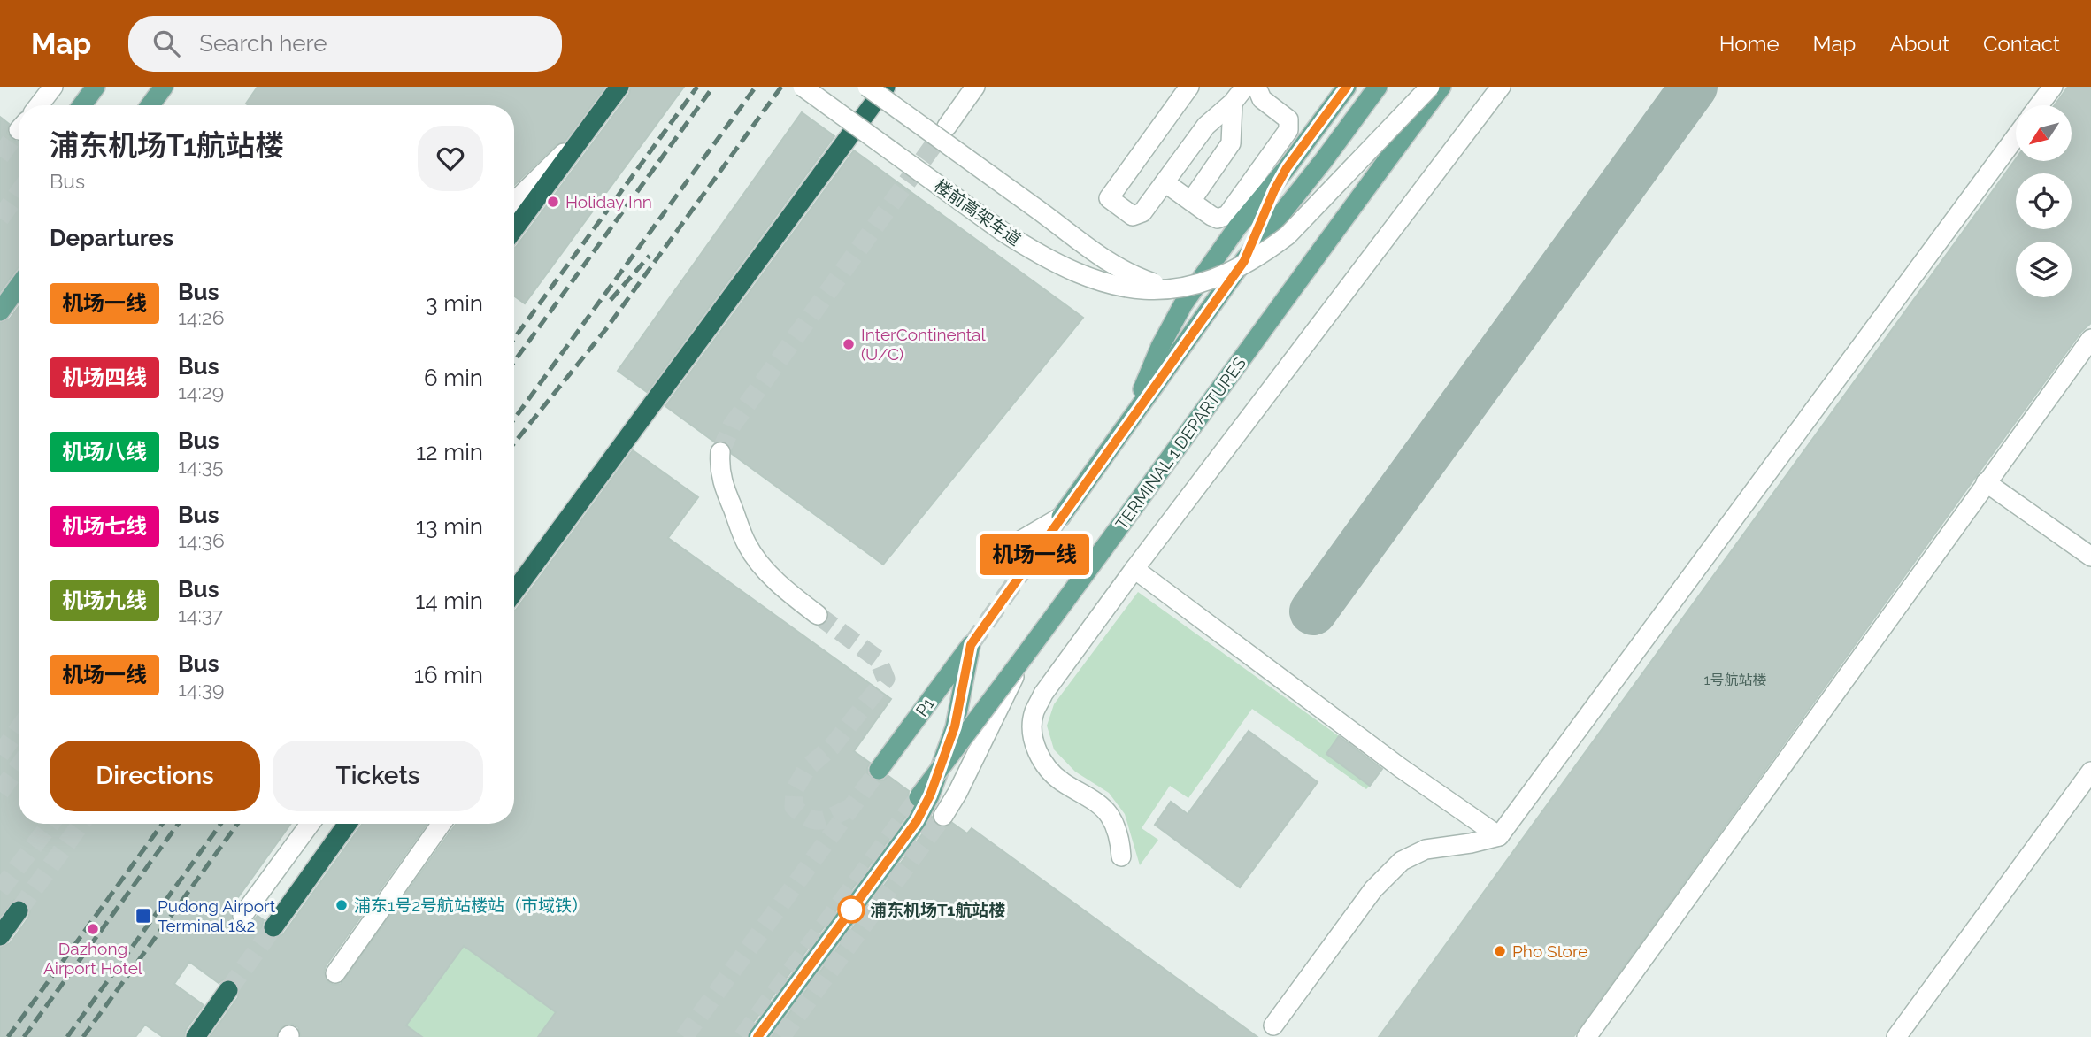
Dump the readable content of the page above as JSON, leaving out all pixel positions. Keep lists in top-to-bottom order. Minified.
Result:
{"streets":{"main road":["TERMINAL 1 DEPARTURES","P1"],"street":["楼前高架车道"]},"places":{"other":["Holiday Inn","InterContinental (U/C)","浦东1号2号航站楼站（市域铁）","浦东机场T1航站楼","Dazhong Airport Hotel","Pho Store"],"transit":["Pudong Airport Terminal 1&2"]},"lines":["bus line 机场一线"],"house_numbers":["1号航站楼"],"north":"bottom left","page":{"header":"Map","search":"Search here","nav":["Home","Map","About","Contact"],"on_map":"机场一线","heading":[["浦东机场T1航站楼","Bus"],"Departures"],"list":[{"mark":"机场一线","name":"Bus","note":"14:26","value":"3 min"},{"mark":"机场四线","name":"Bus","note":"14:29","value":"6 min"},{"mark":"机场八线","name":"Bus","note":"14:35","value":"12 min"},{"mark":"机场七线","name":"Bus","note":"14:36","value":"13 min"},{"mark":"机场九线","name":"Bus","note":"14:37","value":"14 min"},{"mark":"机场一线","name":"Bus","note":"14:39","value":"16 min"}],"buttons":["Directions","Tickets"]}}
